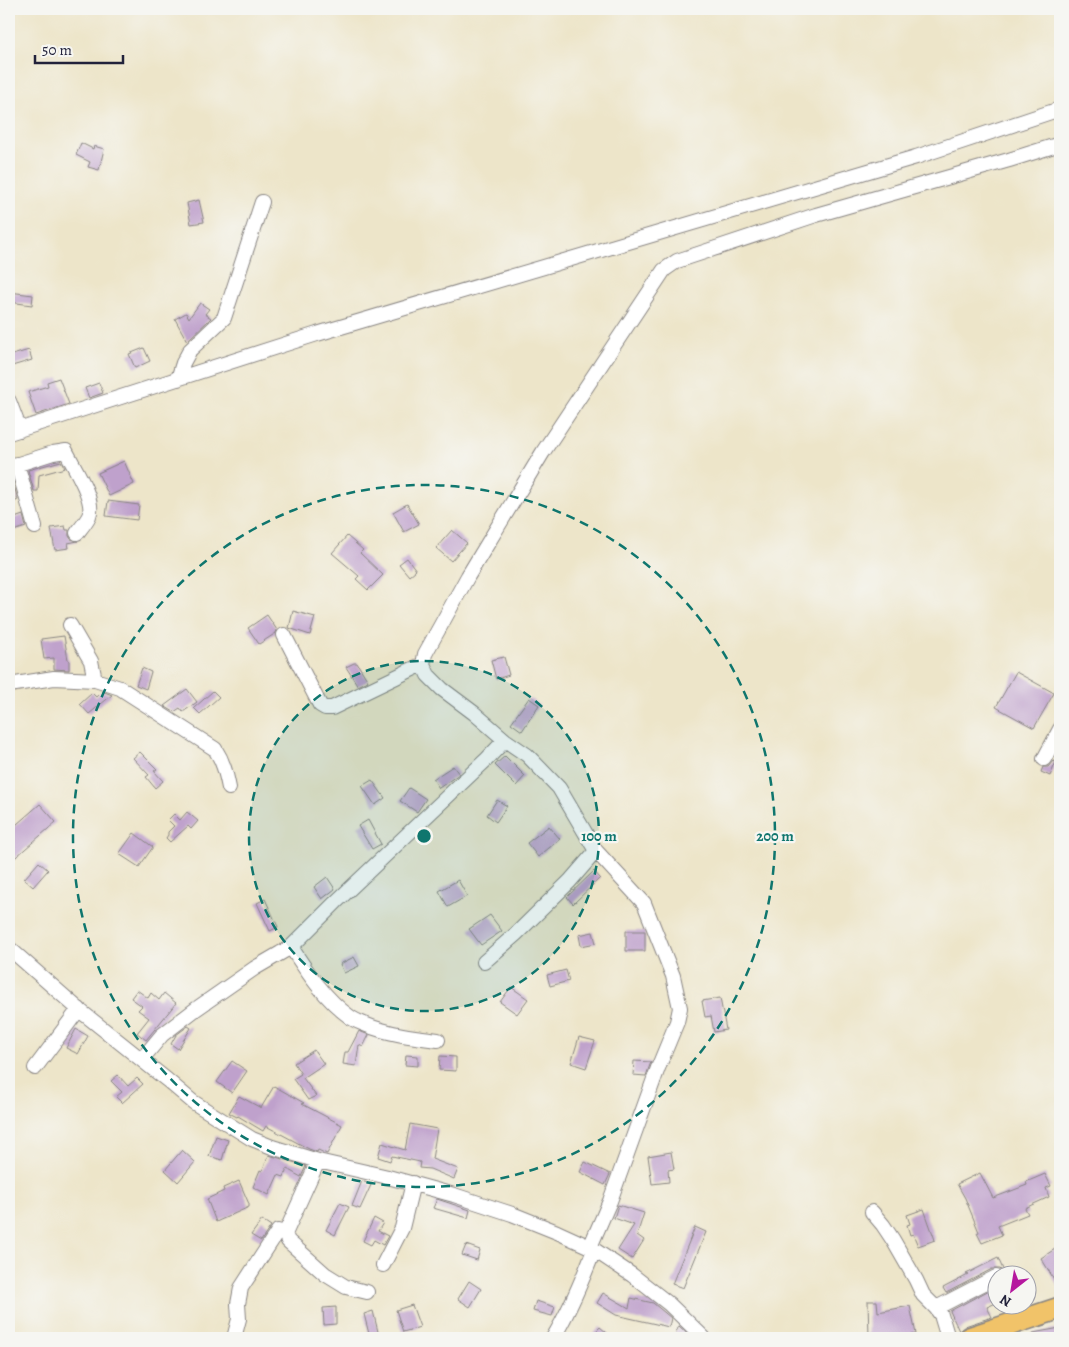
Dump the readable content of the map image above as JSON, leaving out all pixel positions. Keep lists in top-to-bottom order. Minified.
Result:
{"scale_bar":"50 m","north":"bottom left","rings":["100 m","200 m"]}
